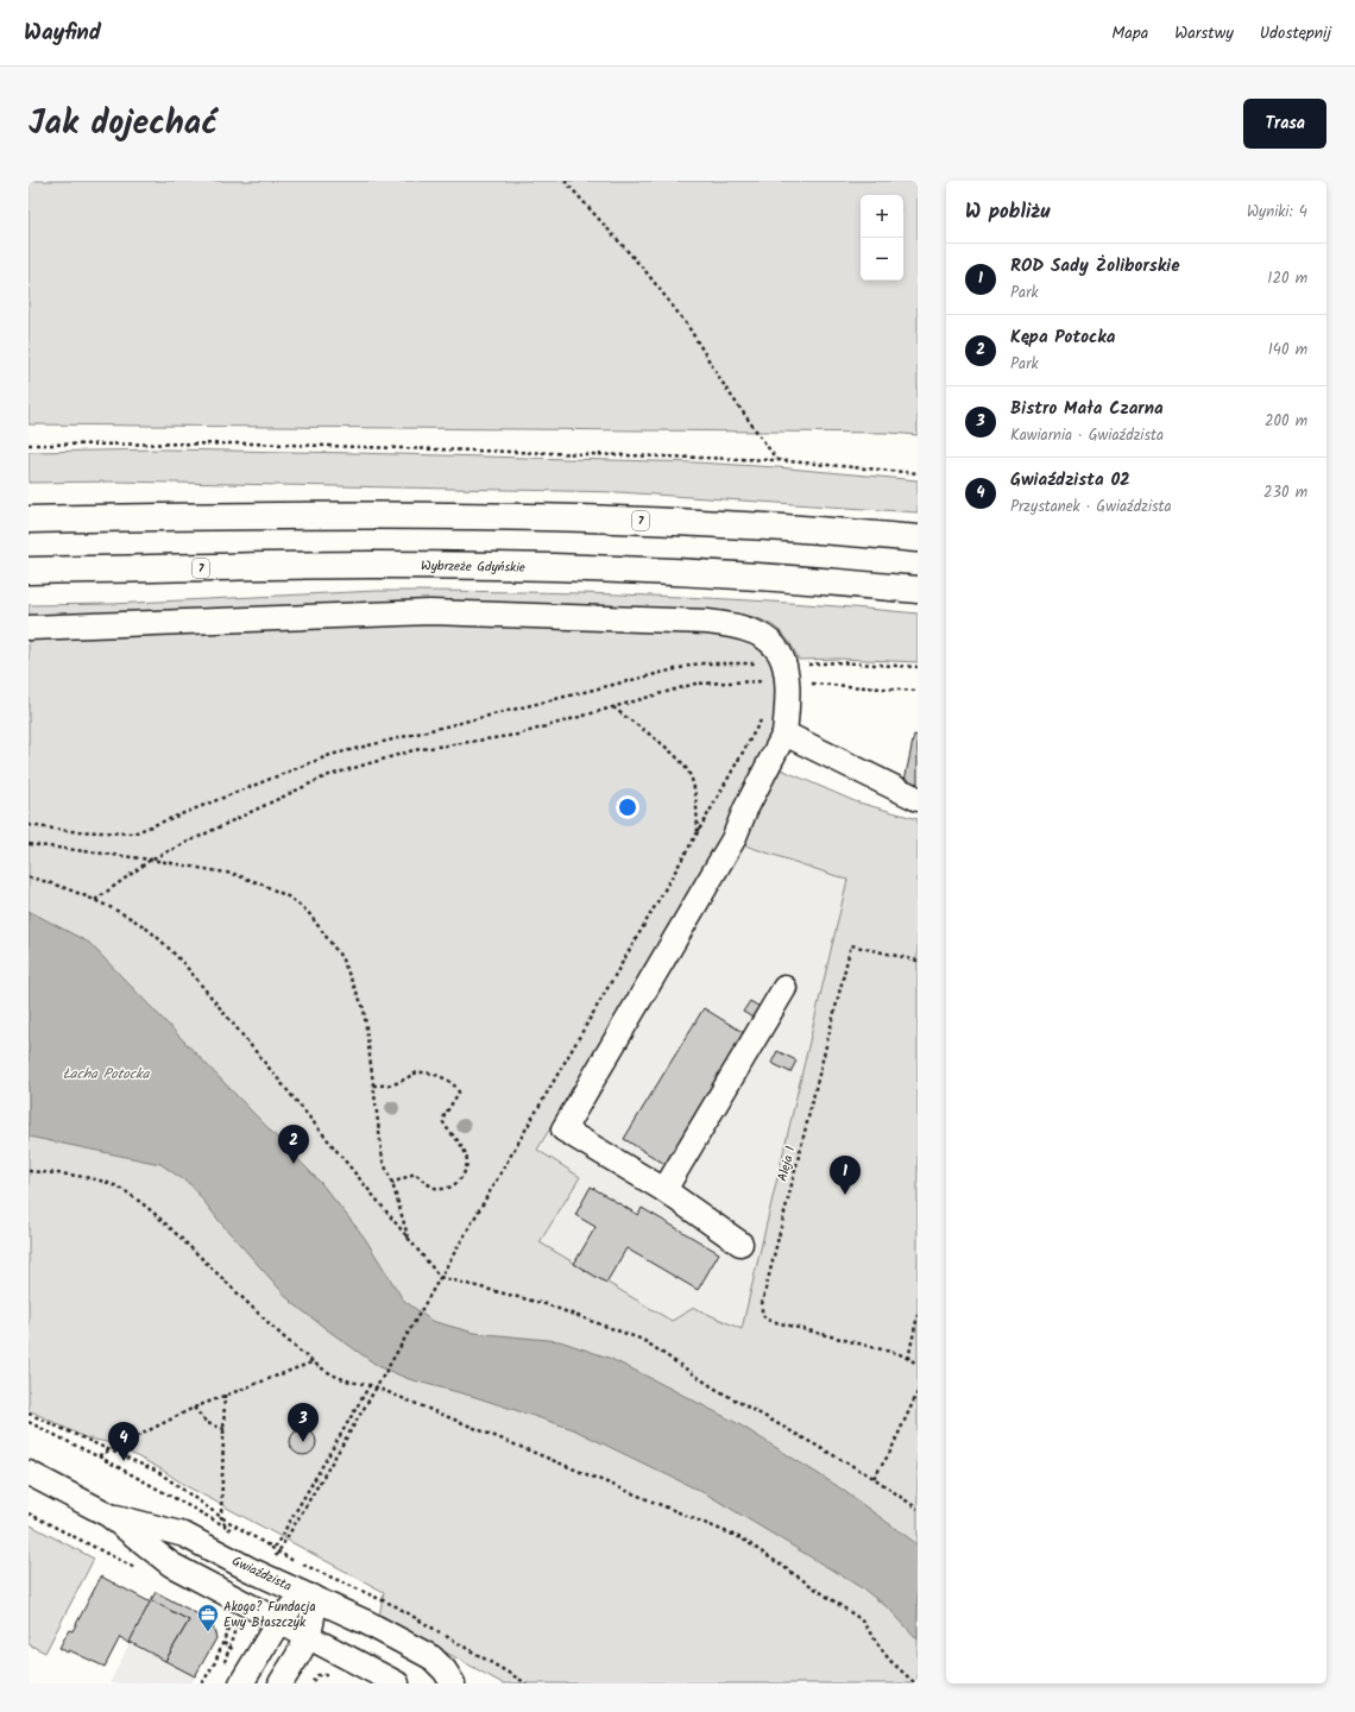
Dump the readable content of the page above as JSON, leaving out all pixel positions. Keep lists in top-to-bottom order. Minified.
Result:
{"streets":{"highway":["7","Wybrzeże Gdyńskie"],"street":["Gwiaździsta"],"path":["Aleja 1"]},"water":["Łacha Potocka"],"places":{"office":["Akogo? Fundacja Ewy Błaszczyk"]},"page":{"header":"Wayfind","nav":["Mapa","Warstwy","Udostępnij"],"title":"Jak dojechać","buttons":"Trasa","heading":["W pobliżu","Wyniki: 4"],"map_buttons":["+","−"],"list":[{"mark":"1","name":"ROD Sady Żoliborskie","note":"Park","value":"120 m"},{"mark":"2","name":"Kępa Potocka","note":"Park","value":"140 m"},{"mark":"3","name":"Bistro Mała Czarna","note":"Kawiarnia · Gwiaździsta","value":"200 m"},{"mark":"4","name":"Gwiaździsta 02","note":"Przystanek · Gwiaździsta","value":"230 m"}],"pins":["2","1","3","4"]}}
